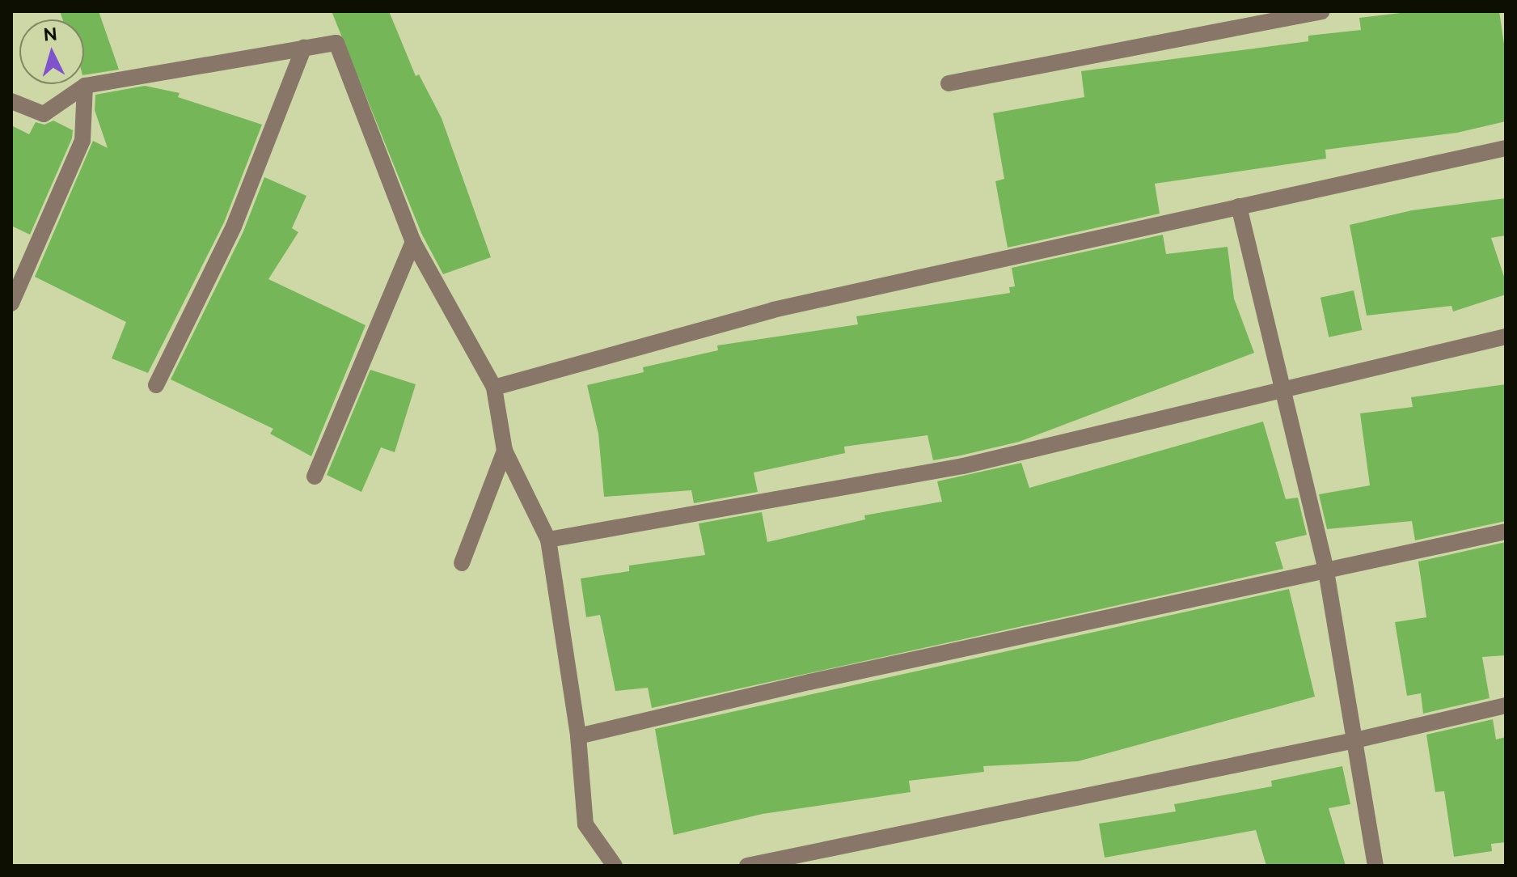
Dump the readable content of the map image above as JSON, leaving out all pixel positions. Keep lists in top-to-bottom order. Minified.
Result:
{"north":"top"}
